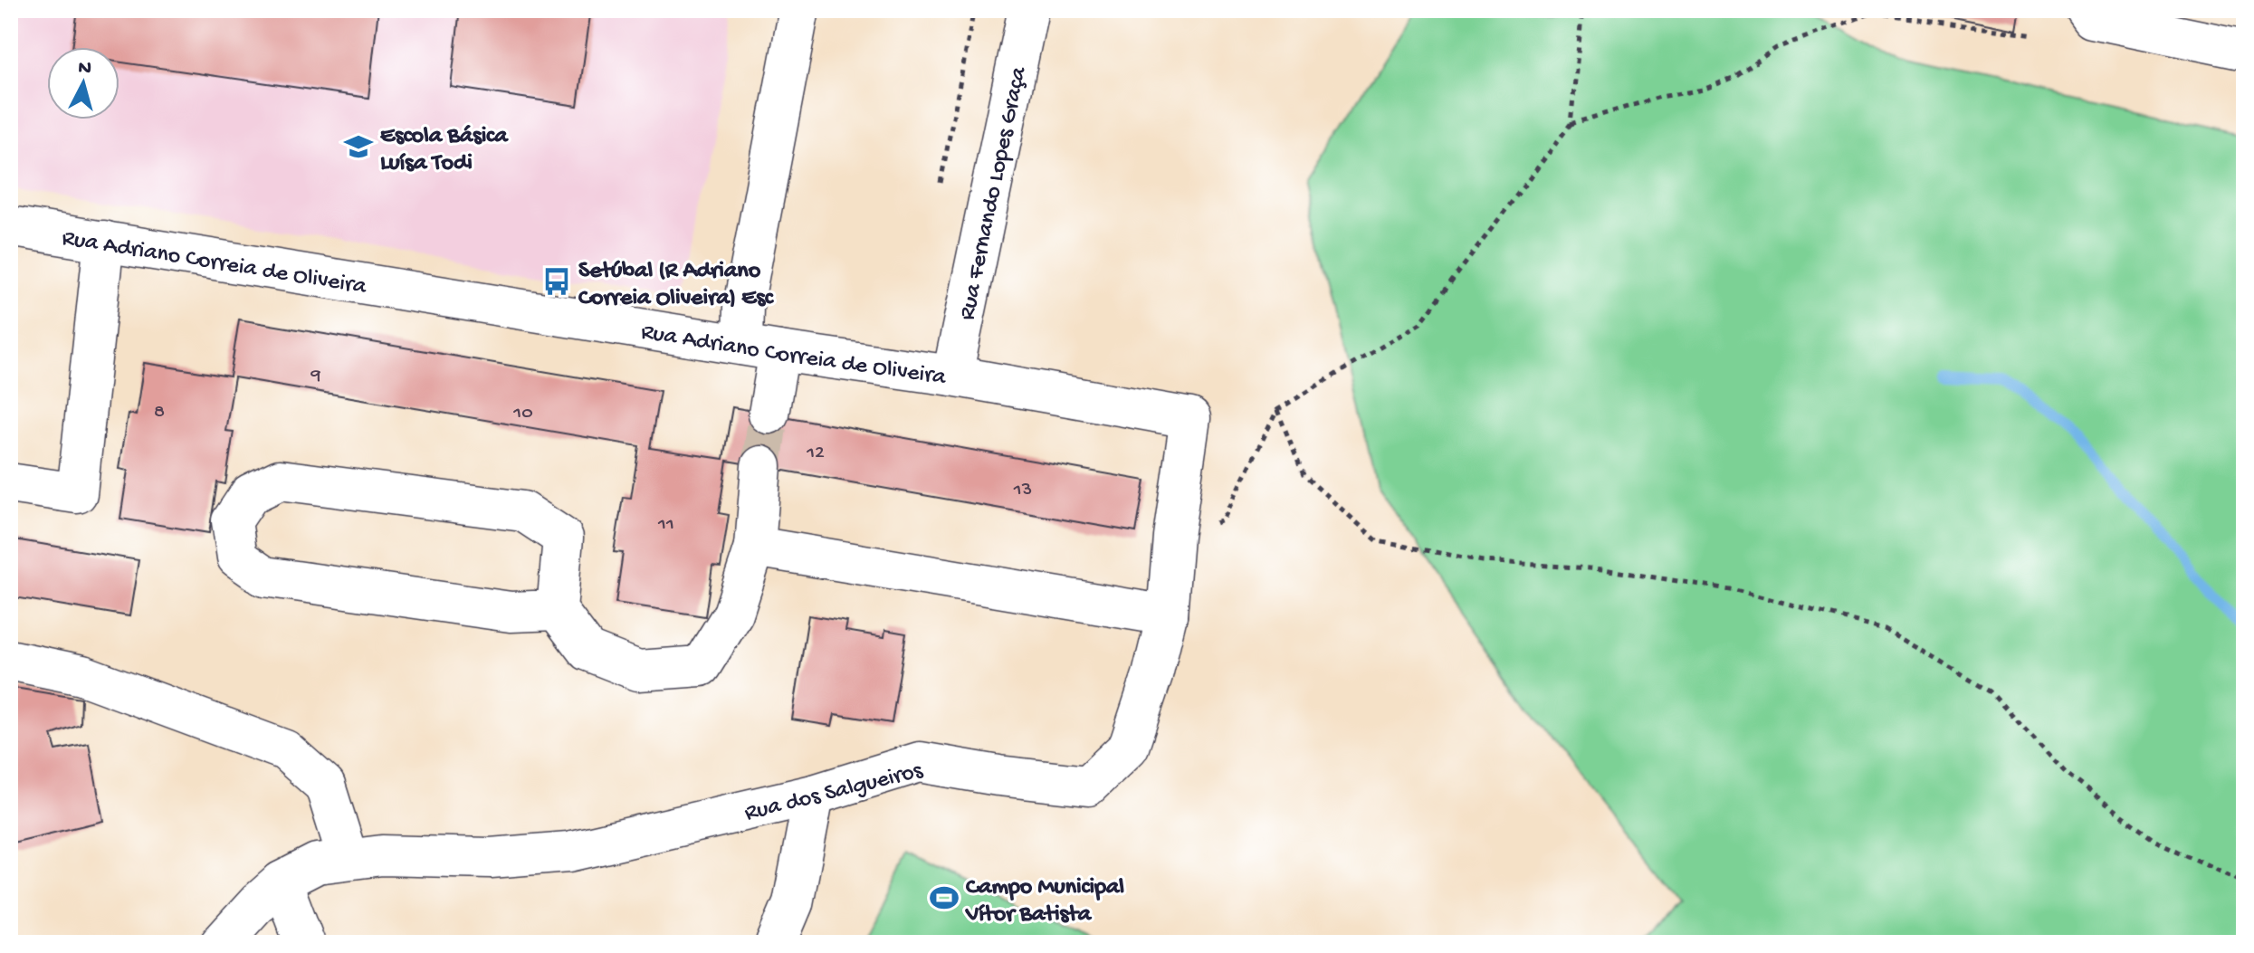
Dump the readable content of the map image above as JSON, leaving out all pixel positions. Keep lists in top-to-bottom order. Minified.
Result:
{"streets":{"street":["Rua Fernando Lopes Graça","Rua Adriano Correia de Oliveira","Rua dos Salgueiros"]},"crossings":[["Rua Fernando Lopes Graça","Rua Adriano Correia de Oliveira"],["Rua Adriano Correia de Oliveira","Rua dos Salgueiros"]],"places":{"school or university":["Escola Básica Luísa Todi"],"bus stop":["Setúbal (R Adriano Correia Oliveira) Esc"],"sports":["Campo Municipal Vítor Batista"]},"house_numbers":["9","8","10","12","13","11"],"north":"top"}
